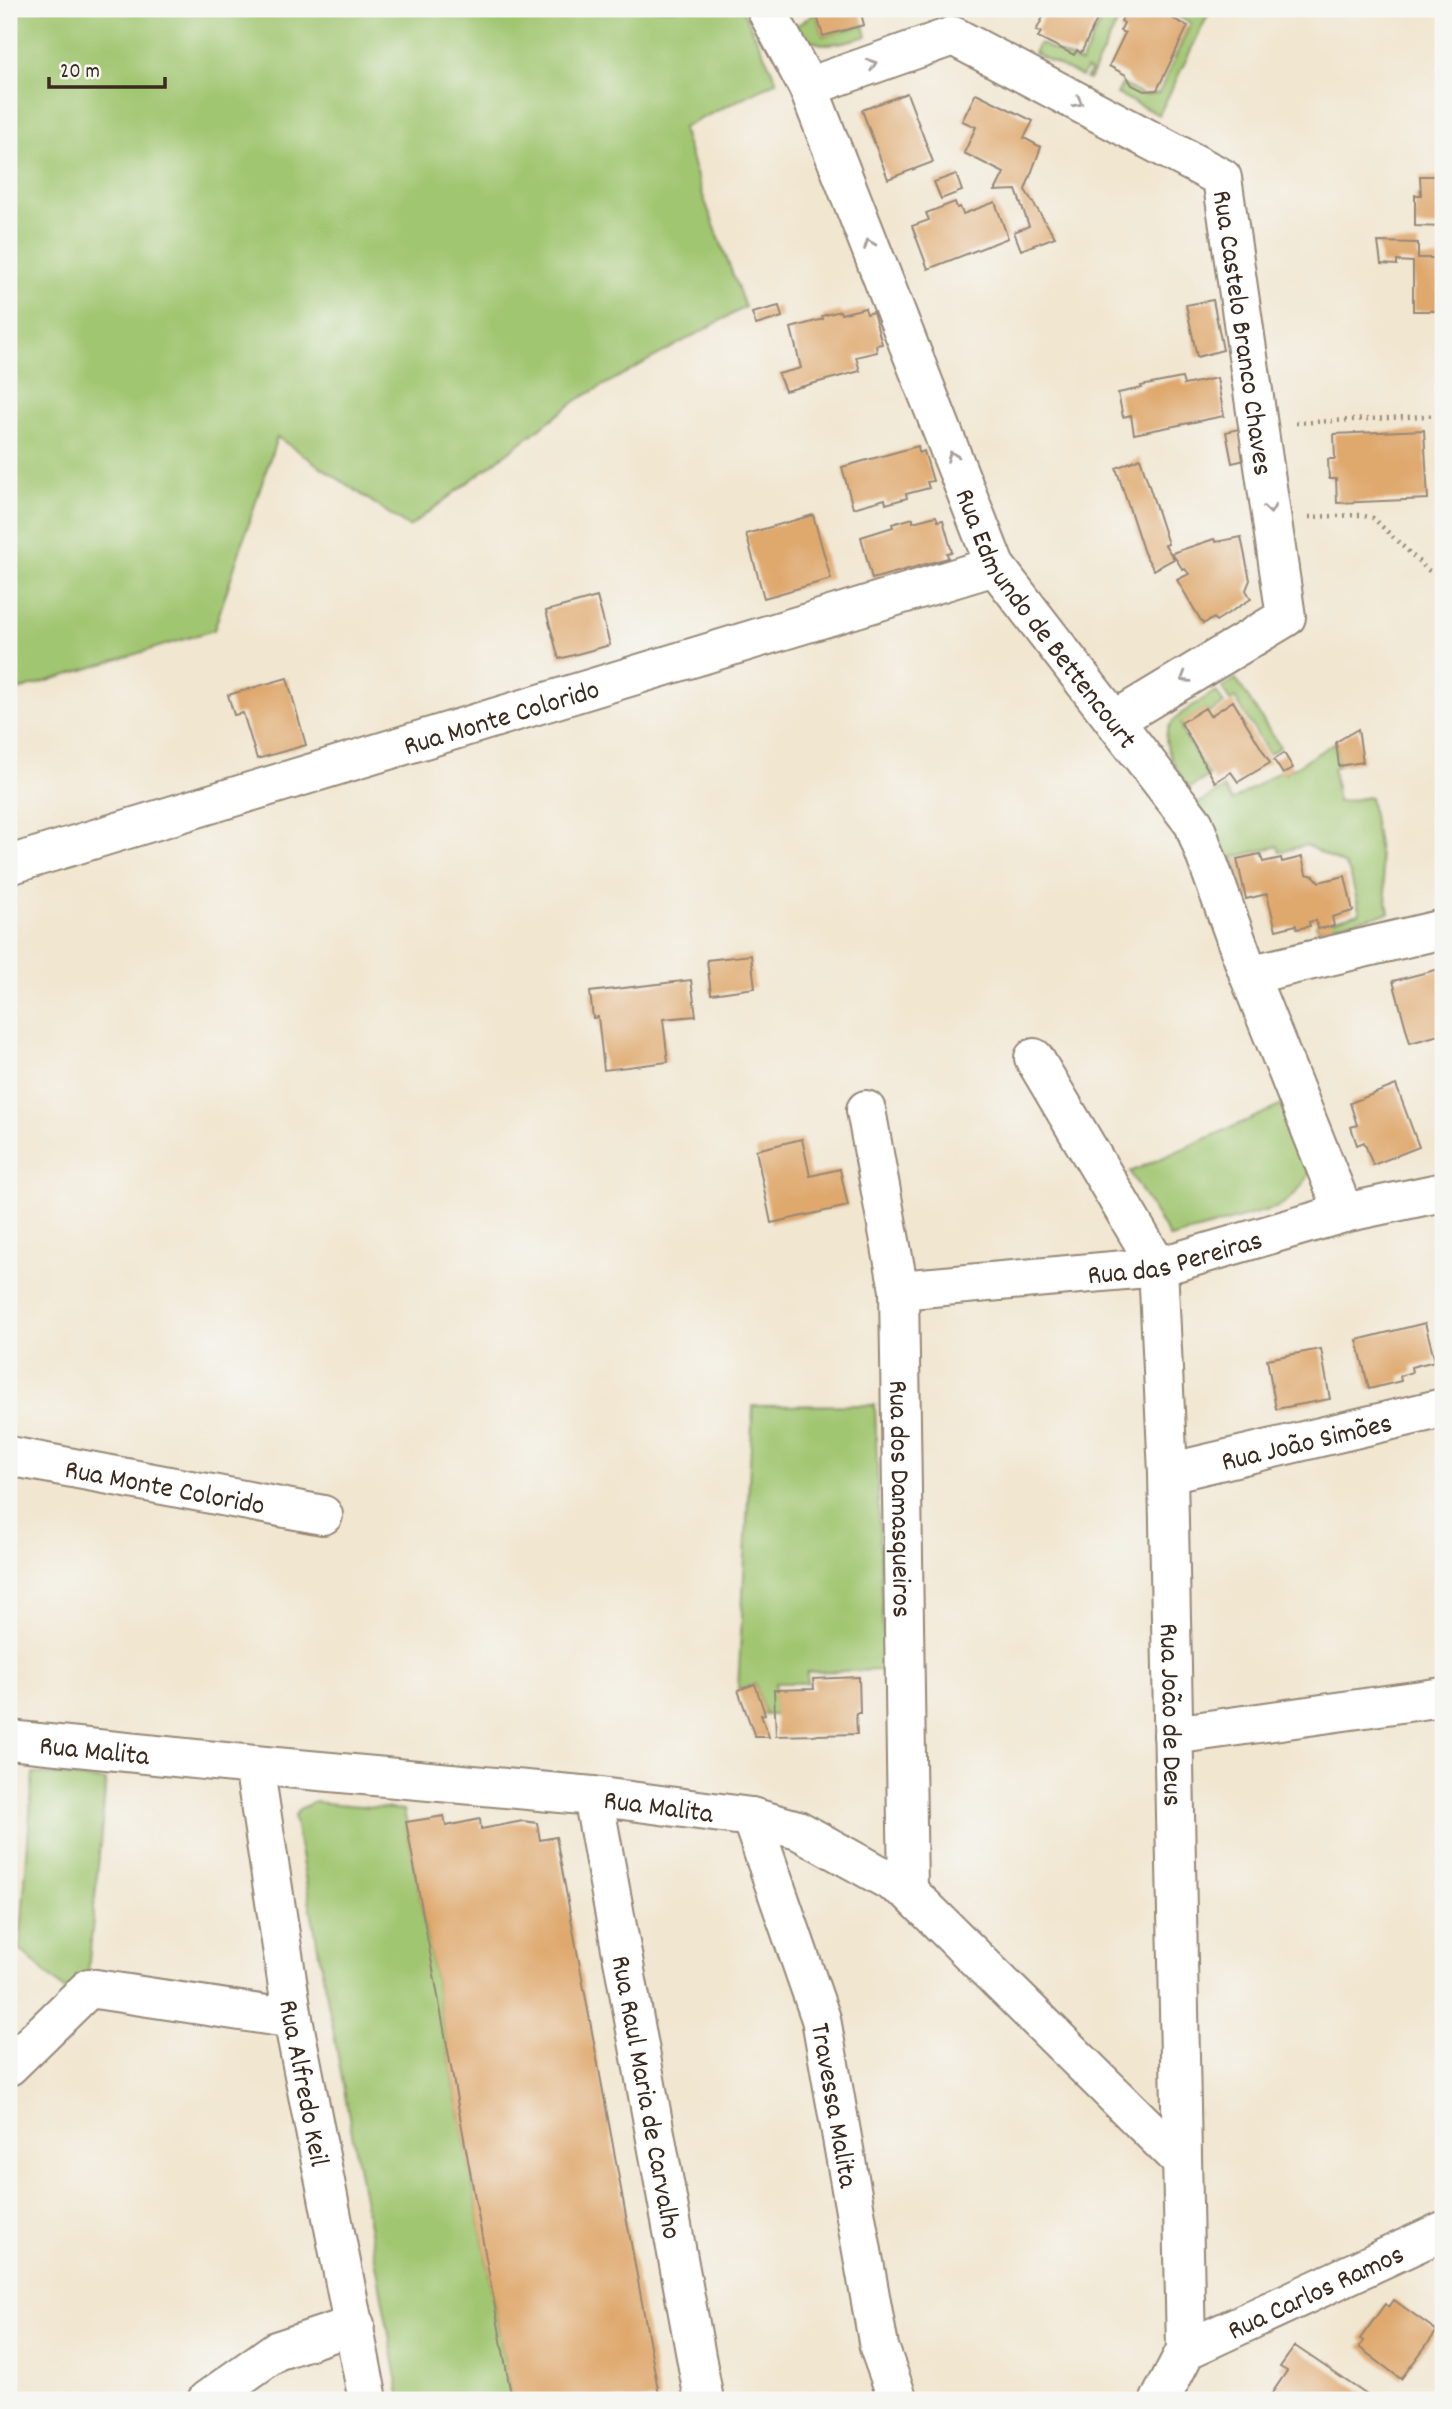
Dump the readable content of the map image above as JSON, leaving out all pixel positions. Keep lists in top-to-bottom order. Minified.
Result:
{"streets":{"street":["Rua Castelo Branco Chaves","Rua Edmundo de Bettencourt","Rua Monte Colorido","Rua das Pereiras","Rua João Simões","Rua dos Damasqueiros","Rua João de Deus","Rua Malita","Rua Alfredo Keil","Rua Raul Maria de Carvalho","Travessa Malita","Rua Carlos Ramos"]},"crossings":[["Rua Castelo Branco Chaves","Rua Edmundo de Bettencourt"],["Rua Edmundo de Bettencourt","Rua Monte Colorido"],["Rua Edmundo de Bettencourt","Rua das Pereiras"],["Rua das Pereiras","Rua dos Damasqueiros"],["Rua das Pereiras","Rua João de Deus"],["Rua João Simões","Rua João de Deus"],["Rua dos Damasqueiros","Rua Malita"],["Rua João de Deus","Rua Malita"],["Rua João de Deus","Rua Carlos Ramos"],["Rua Malita","Rua Alfredo Keil"],["Rua Malita","Rua Raul Maria de Carvalho"],["Rua Malita","Travessa Malita"]],"one_way":["Rua Edmundo de Bettencourt"],"scale_bar":"20 m"}
